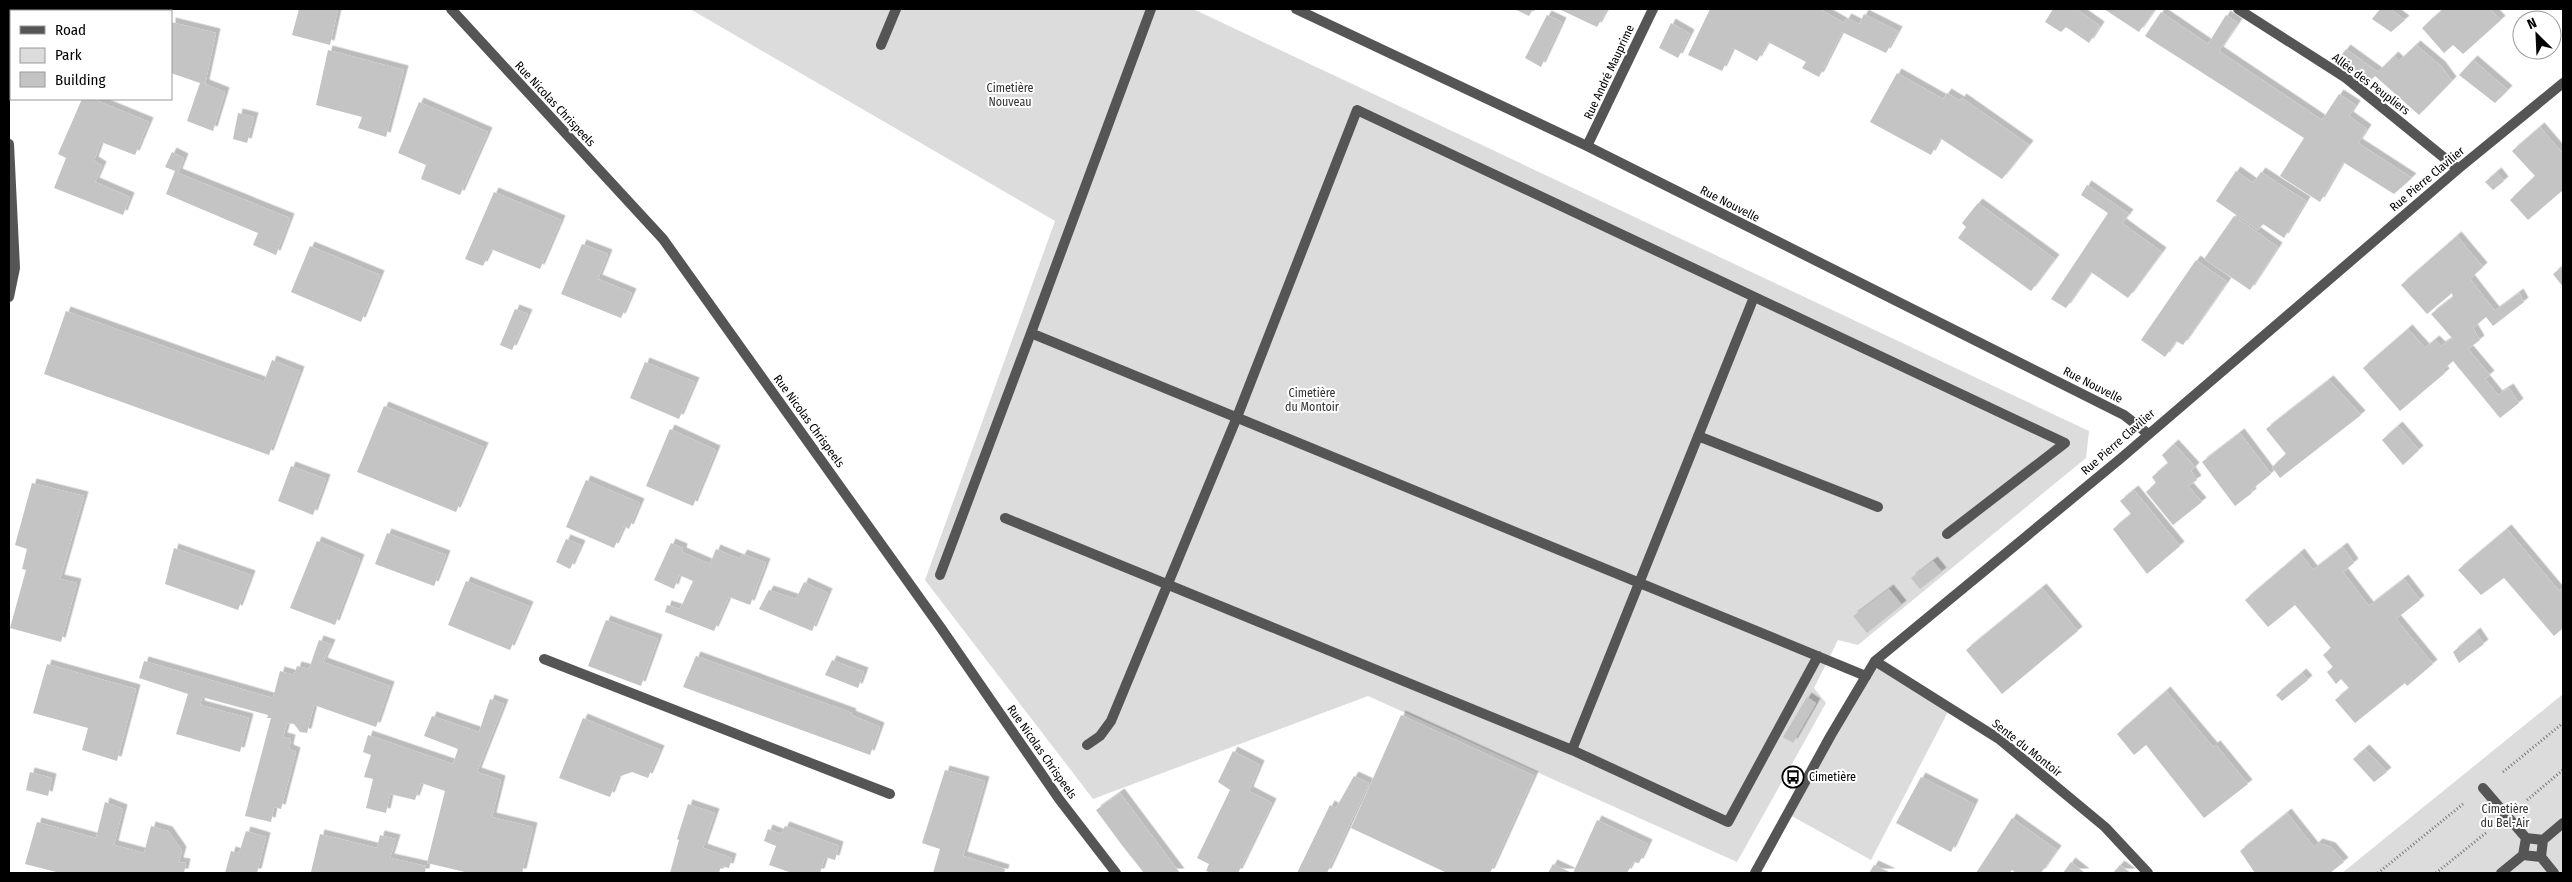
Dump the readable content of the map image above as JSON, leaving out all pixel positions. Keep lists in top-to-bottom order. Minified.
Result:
{"streets":{"street":["Rue André Mauprime","Allée des Peupliers","Rue Nicolas Chrispeels","Rue Pierre Clavilier","Rue Nouvelle","Sente du Montoir"]},"crossings":[["Rue André Mauprime","Rue Nouvelle"],["Allée des Peupliers","Rue Pierre Clavilier"],["Rue Pierre Clavilier","Rue Nouvelle"],["Rue Pierre Clavilier","Sente du Montoir"]],"parks":["Cimetière Nouveau","Cimetière du Montoir","Cimetière du Bel-Air"],"places":{"bus stop":["Cimetière"]},"legend":["Road","Park","Building"],"north":"top left"}
